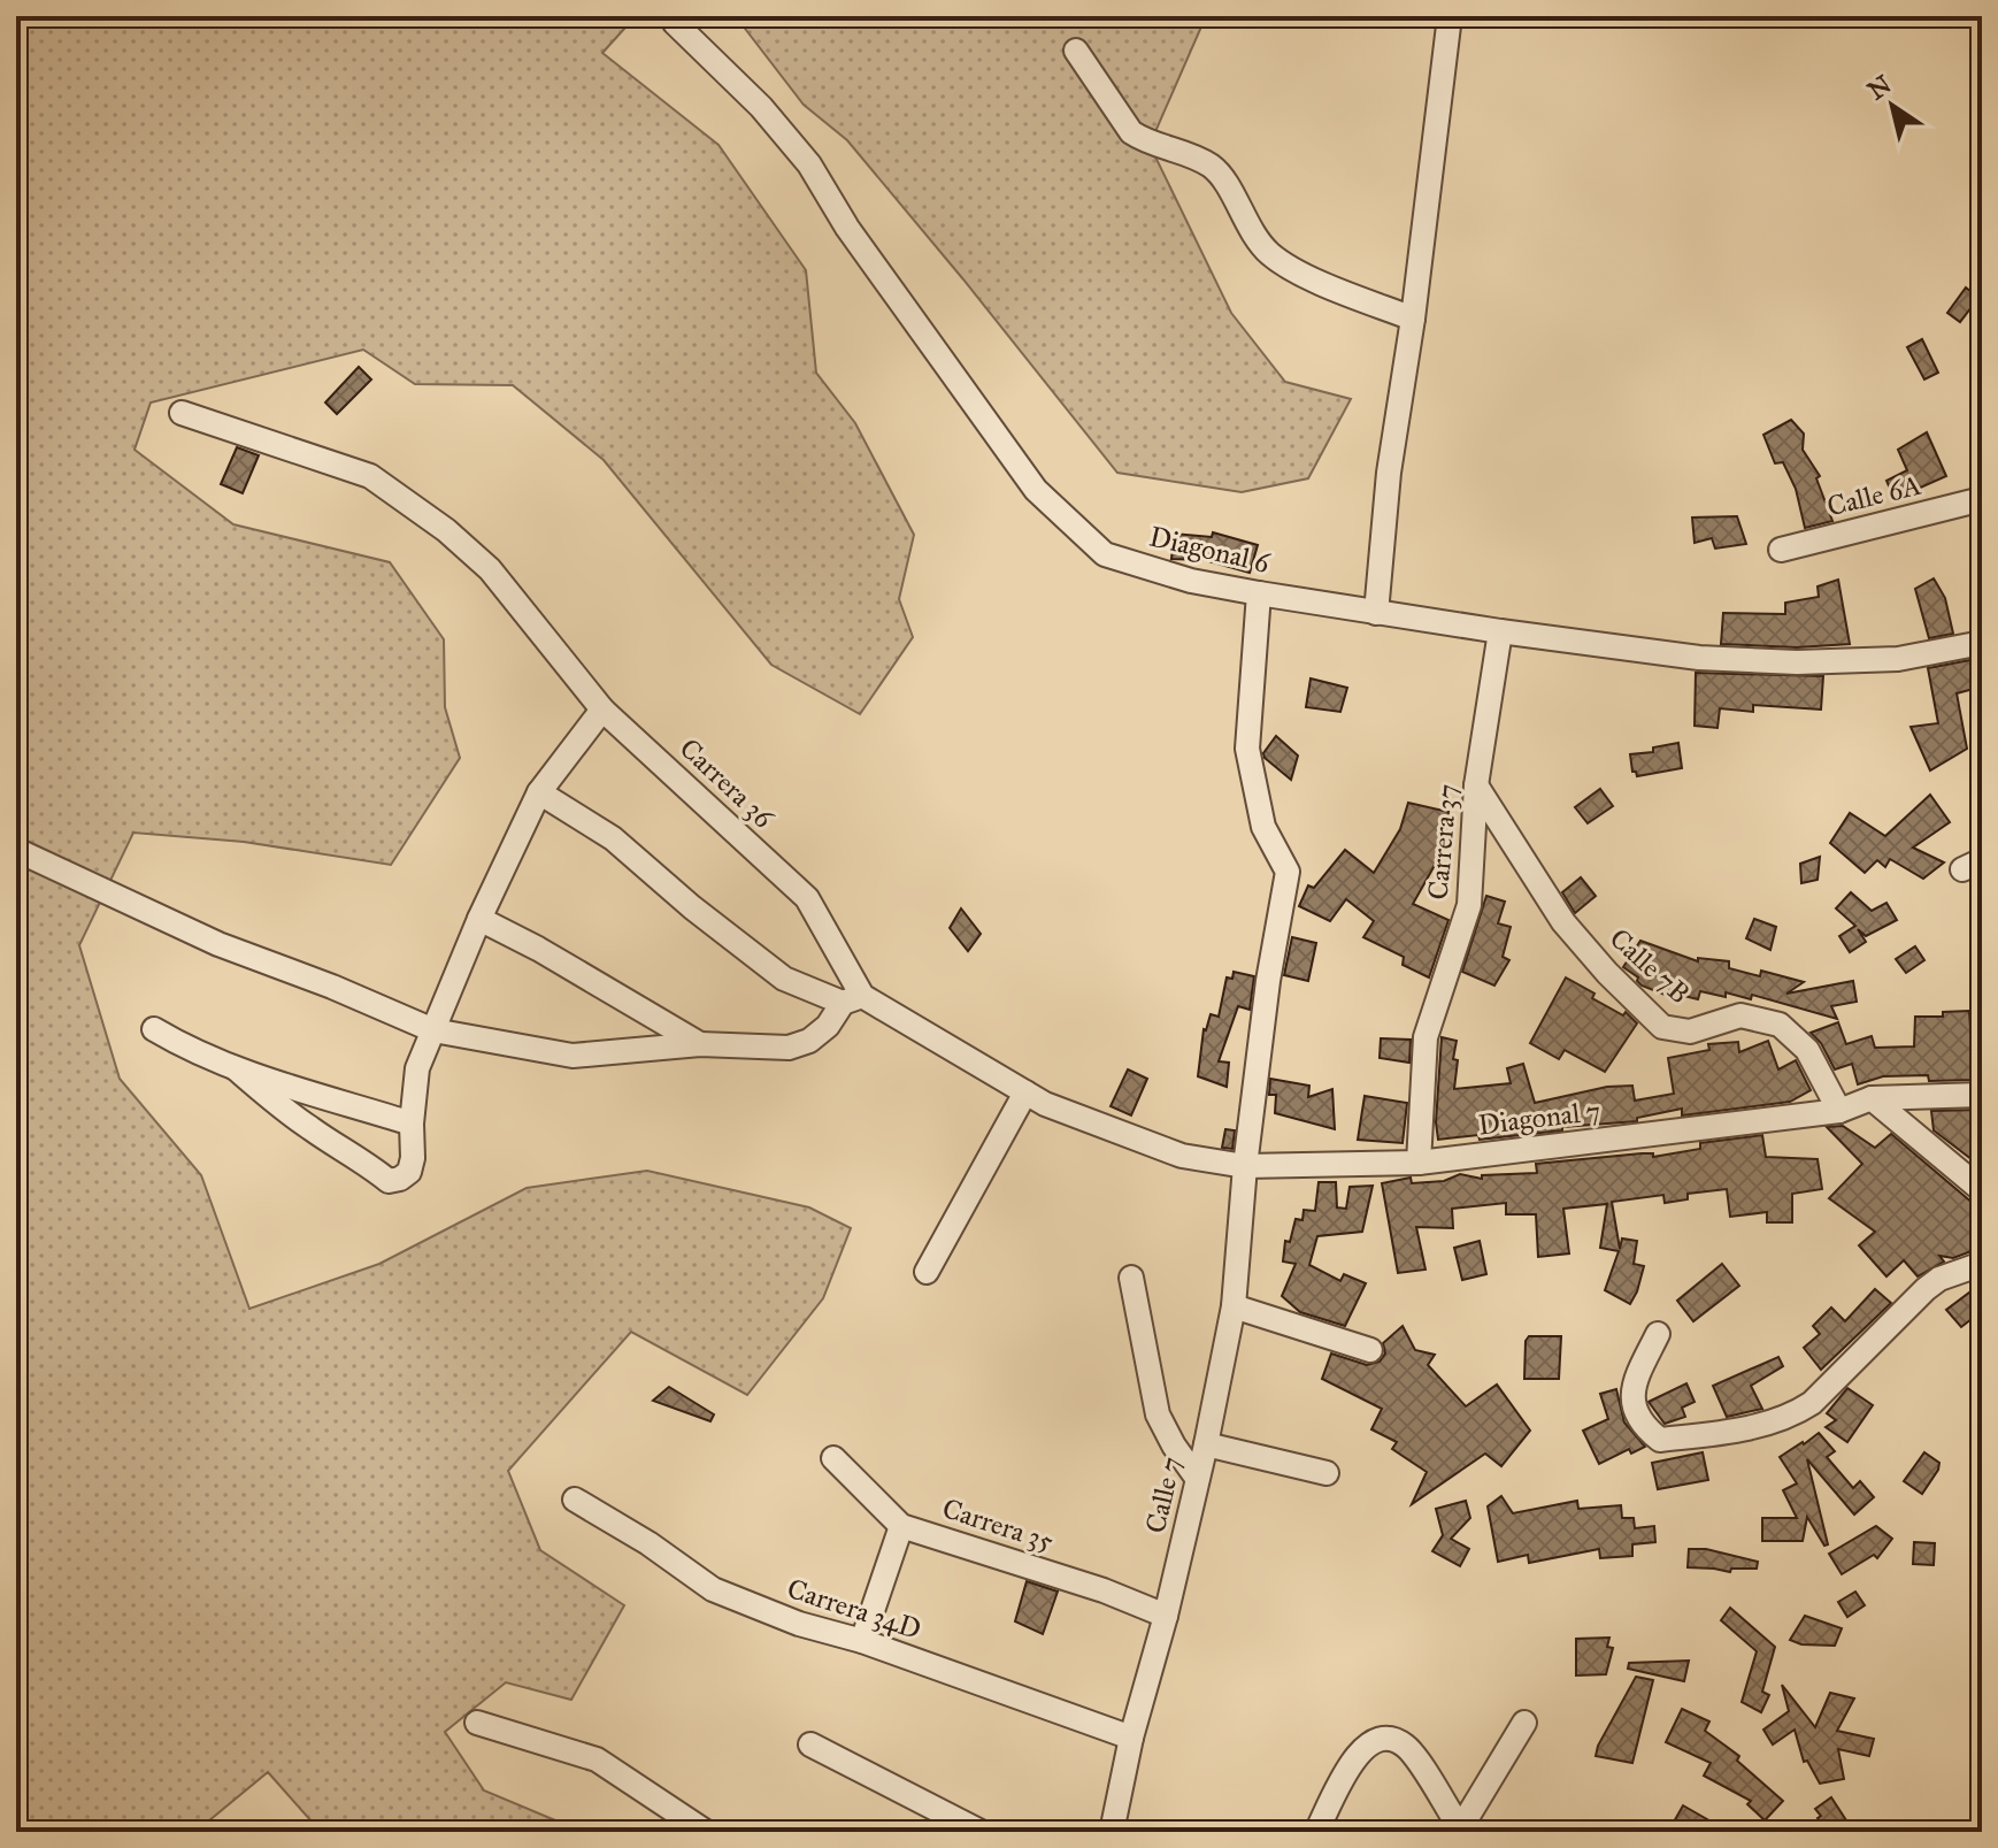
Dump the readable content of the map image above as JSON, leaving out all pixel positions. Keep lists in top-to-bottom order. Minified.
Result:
{"streets":{"street":["Calle 6A","Diagonal 6","Carrera 36","Carrera 37","Calle 7B","Diagonal 7","Calle 7","Carrera 35","Carrera 34D"]},"crossings":[["Diagonal 6","Carrera 37"],["Diagonal 6","Calle 7"],["Carrera 36","Diagonal 7"],["Carrera 36","Calle 7"],["Carrera 37","Calle 7B"],["Carrera 37","Diagonal 7"],["Calle 7B","Diagonal 7"],["Diagonal 7","Calle 7"],["Calle 7","Carrera 35"],["Calle 7","Carrera 34D"]],"north":"top left"}
